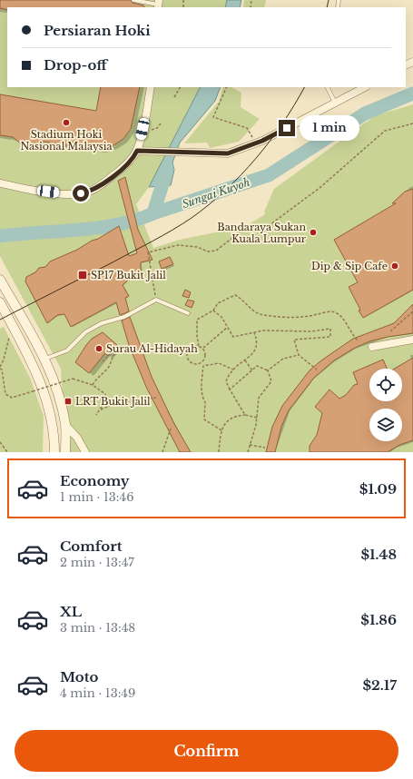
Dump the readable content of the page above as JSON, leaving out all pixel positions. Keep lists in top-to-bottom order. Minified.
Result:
{"water":["Sungai Kuyoh"],"places":{"other":["Stadium Hoki Nasional Malaysia","Bandaraya Sukan Kuala Lumpur","Dip & Sip Cafe","Surau Al-Hidayah"],"transit":["SP17 Bukit Jalil","LRT Bukit Jalil"]},"page":{"banner":["Persiaran Hoki","Drop-off"],"bubble":"1 min","list":[{"name":"Economy","note":"1 min · 13:46","value":"$1.09"},{"name":"Comfort","note":"2 min · 13:47","value":"$1.48"},{"name":"XL","note":"3 min · 13:48","value":"$1.86"},{"name":"Moto","note":"4 min · 13:49","value":"$2.17"}],"buttons":"Confirm"}}
